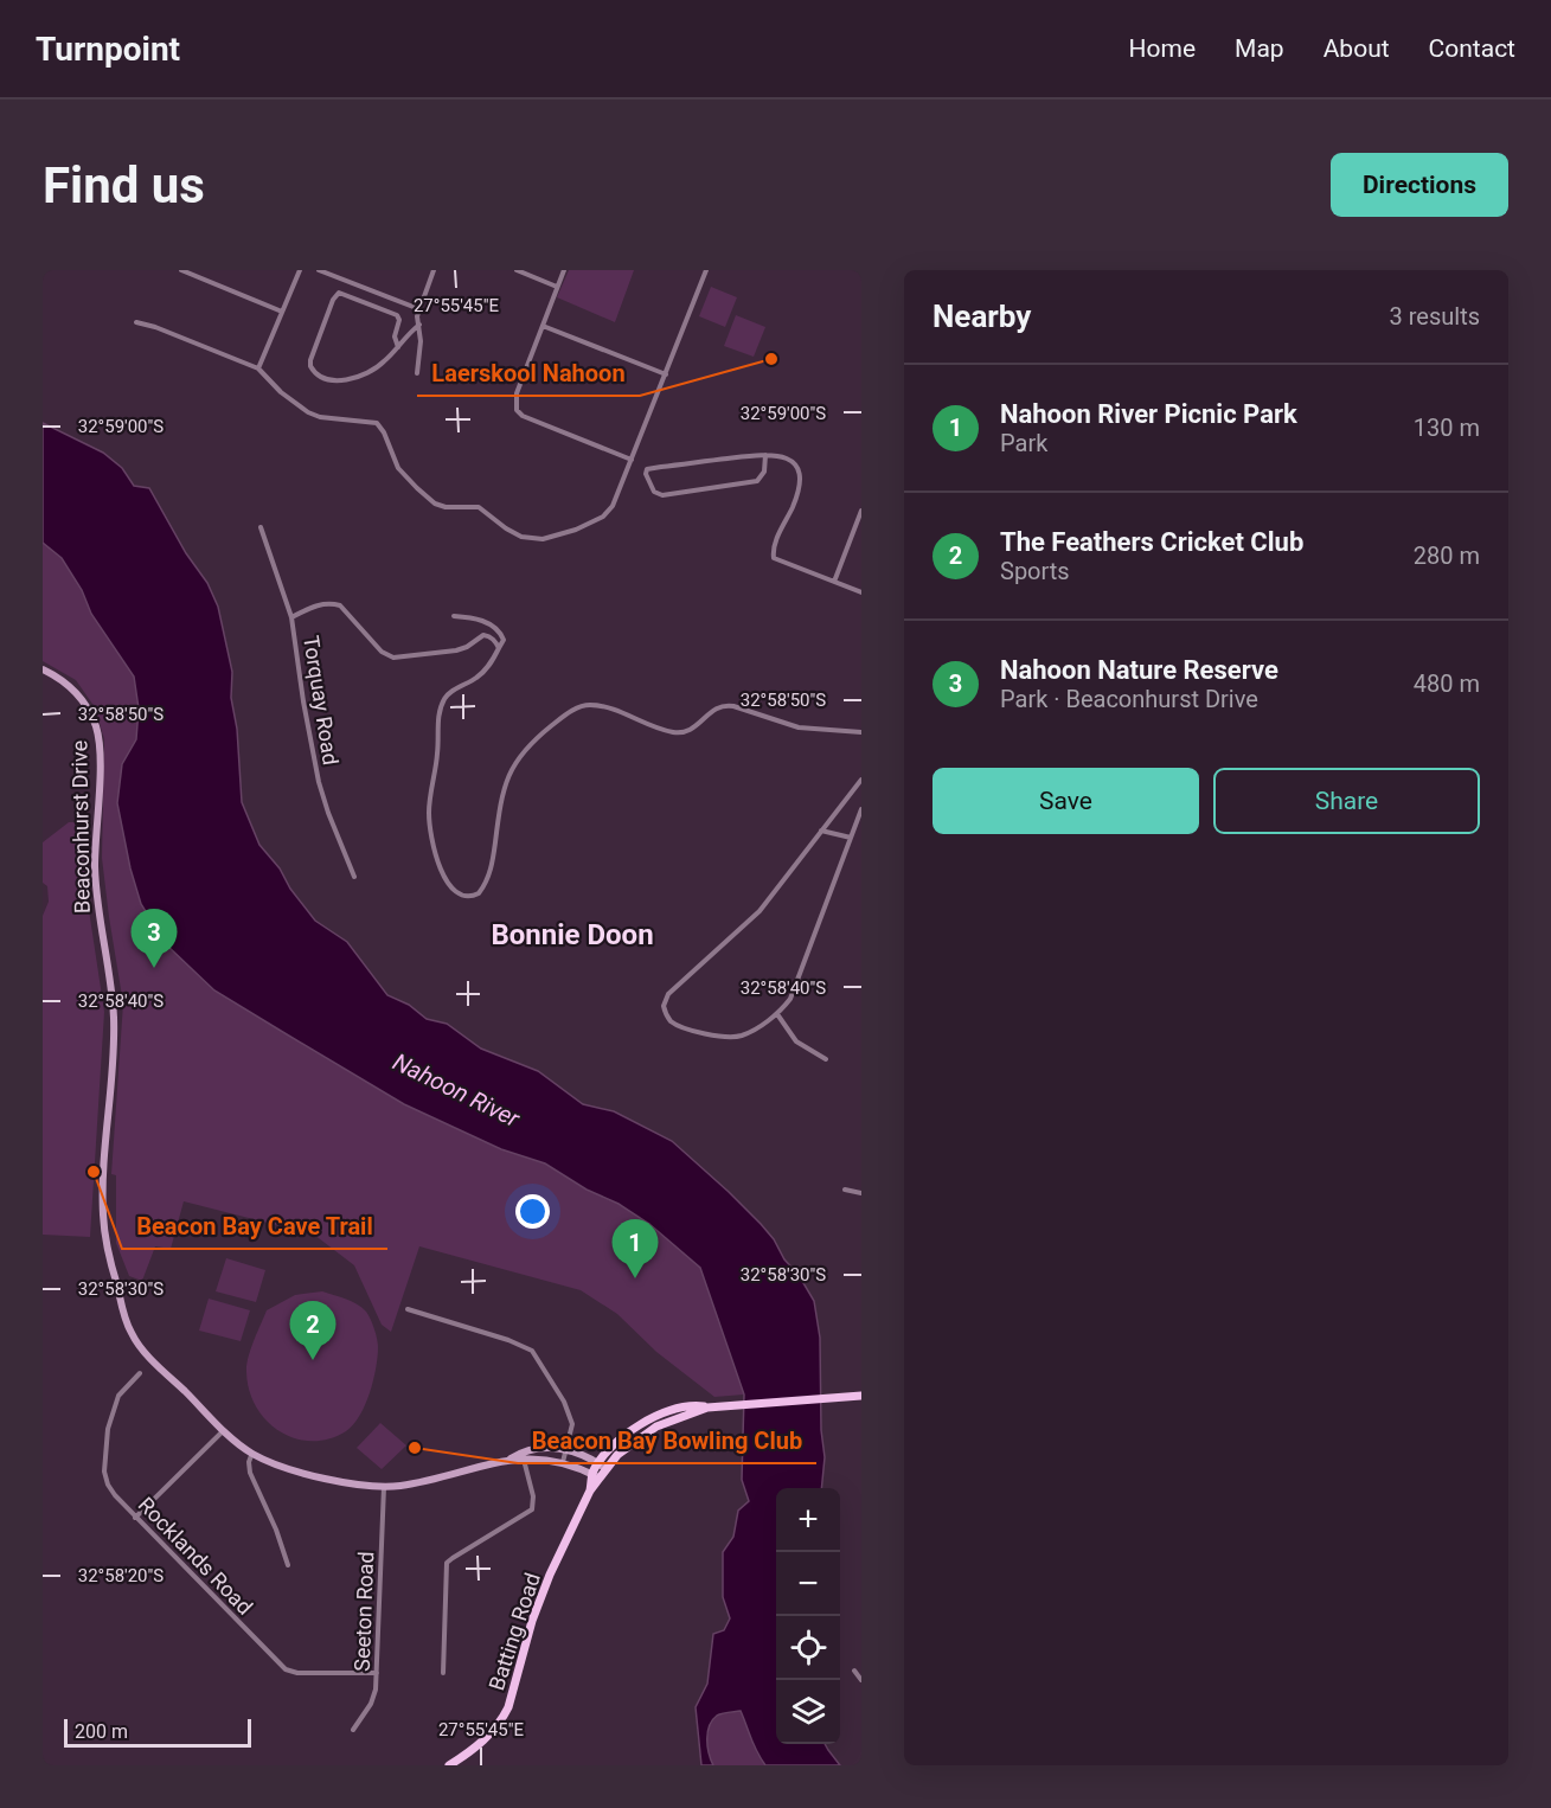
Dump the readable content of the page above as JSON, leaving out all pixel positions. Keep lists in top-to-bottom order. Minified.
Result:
{"streets":{"main road":["Batting Road"],"street":["Torquay Road","Beaconhurst Drive","Rocklands Road","Seeton Road"]},"crossings":[["Beaconhurst Drive","Seeton Road"],["Beaconhurst Drive","Batting Road"],["Rocklands Road","Seeton Road"]],"districts":["Bonnie Doon"],"water":["Nahoon River"],"places":["Laerskool Nahoon","Beacon Bay Cave Trail","Beacon Bay Bowling Club"],"scale_bar":"200 m","page":{"header":"Turnpoint","nav":["Home","Map","About","Contact"],"buttons":["Directions",["Save","Share"]],"title":"Find us","heading":["Nearby","3 results"],"list":[{"mark":"1","name":"Nahoon River Picnic Park","note":"Park","value":"130 m"},{"mark":"2","name":"The Feathers Cricket Club","note":"Sports","value":"280 m"},{"mark":"3","name":"Nahoon Nature Reserve","note":"Park · Beaconhurst Drive","value":"480 m"}],"pins":["3","1","2"],"map_buttons":["+","−"],"scale":"200 m"},"coordinates":["27°55'45\"E","32°59'00\"S","32°58'50\"S","32°58'40\"S","32°58'30\"S","32°58'20\"S"]}
